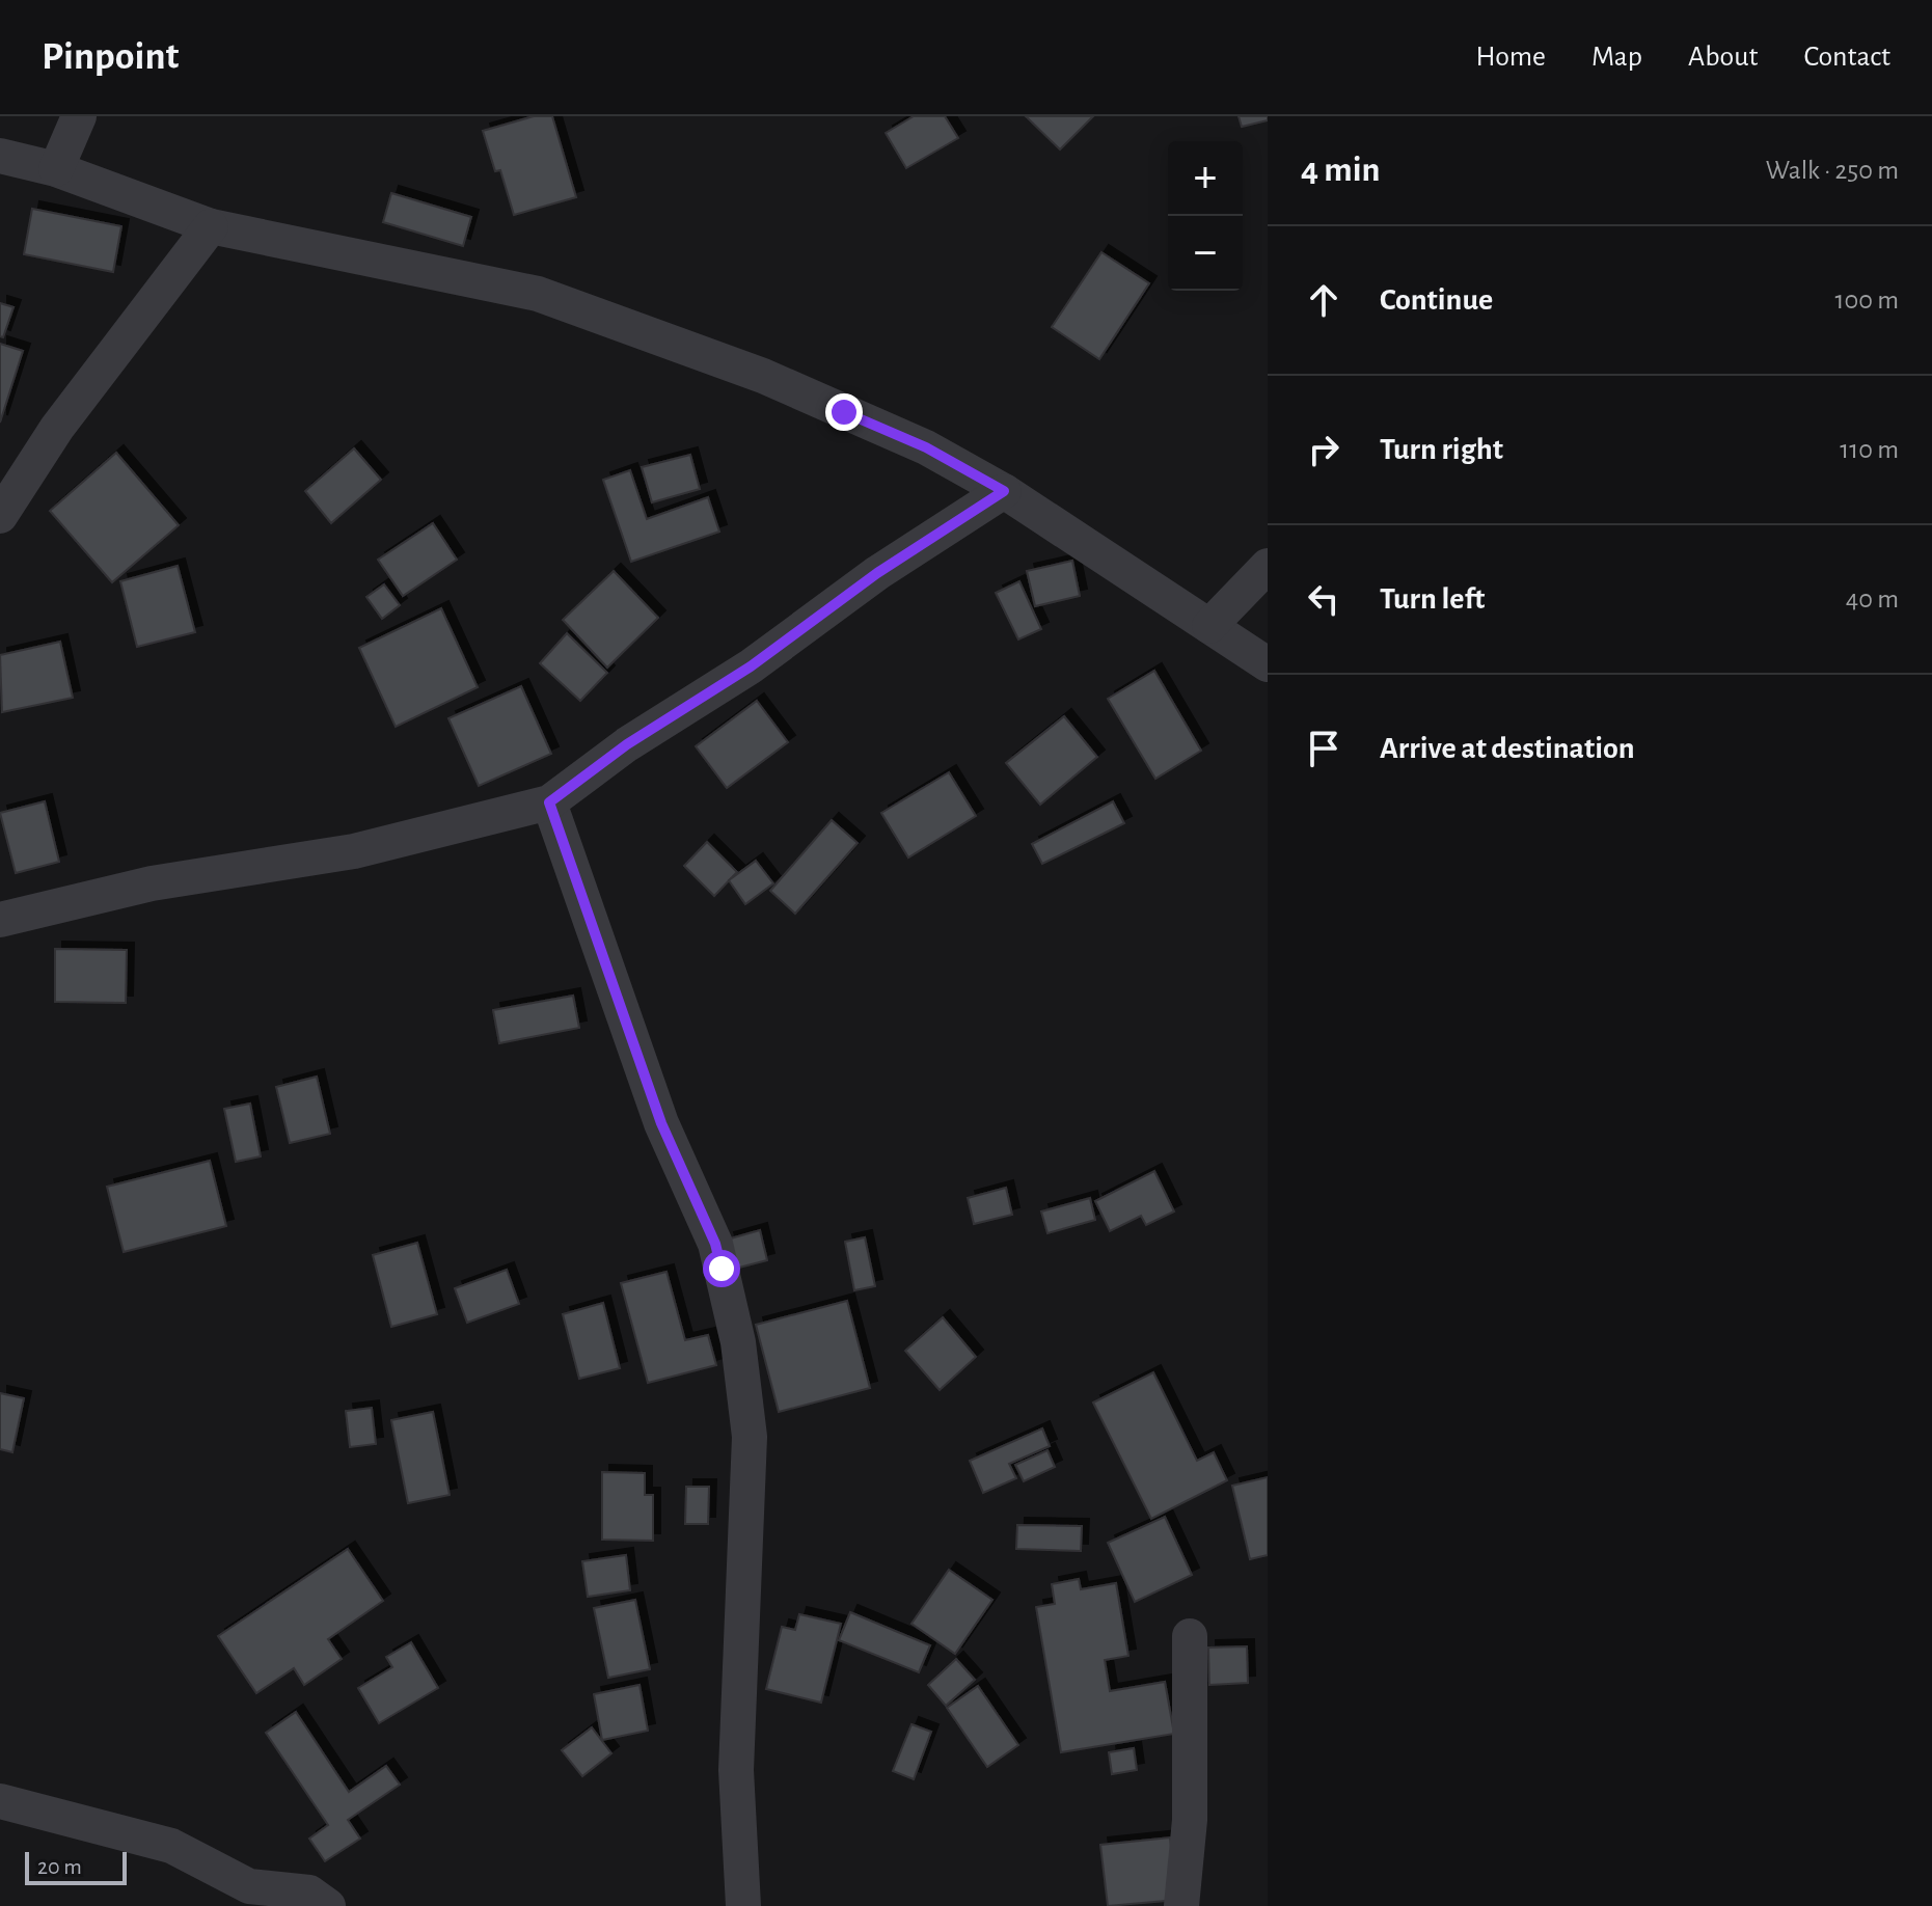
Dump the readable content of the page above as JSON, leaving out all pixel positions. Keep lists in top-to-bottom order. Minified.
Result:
{"scale_bar":"20 m","page":{"header":"Pinpoint","nav":["Home","Map","About","Contact"],"heading":["4 min","Walk · 250 m"],"map_buttons":["+","−"],"list":[["Continue","100 m"],["Turn right","110 m"],["Turn left","40 m"],"Arrive at destination"],"scale":"20 m"}}
